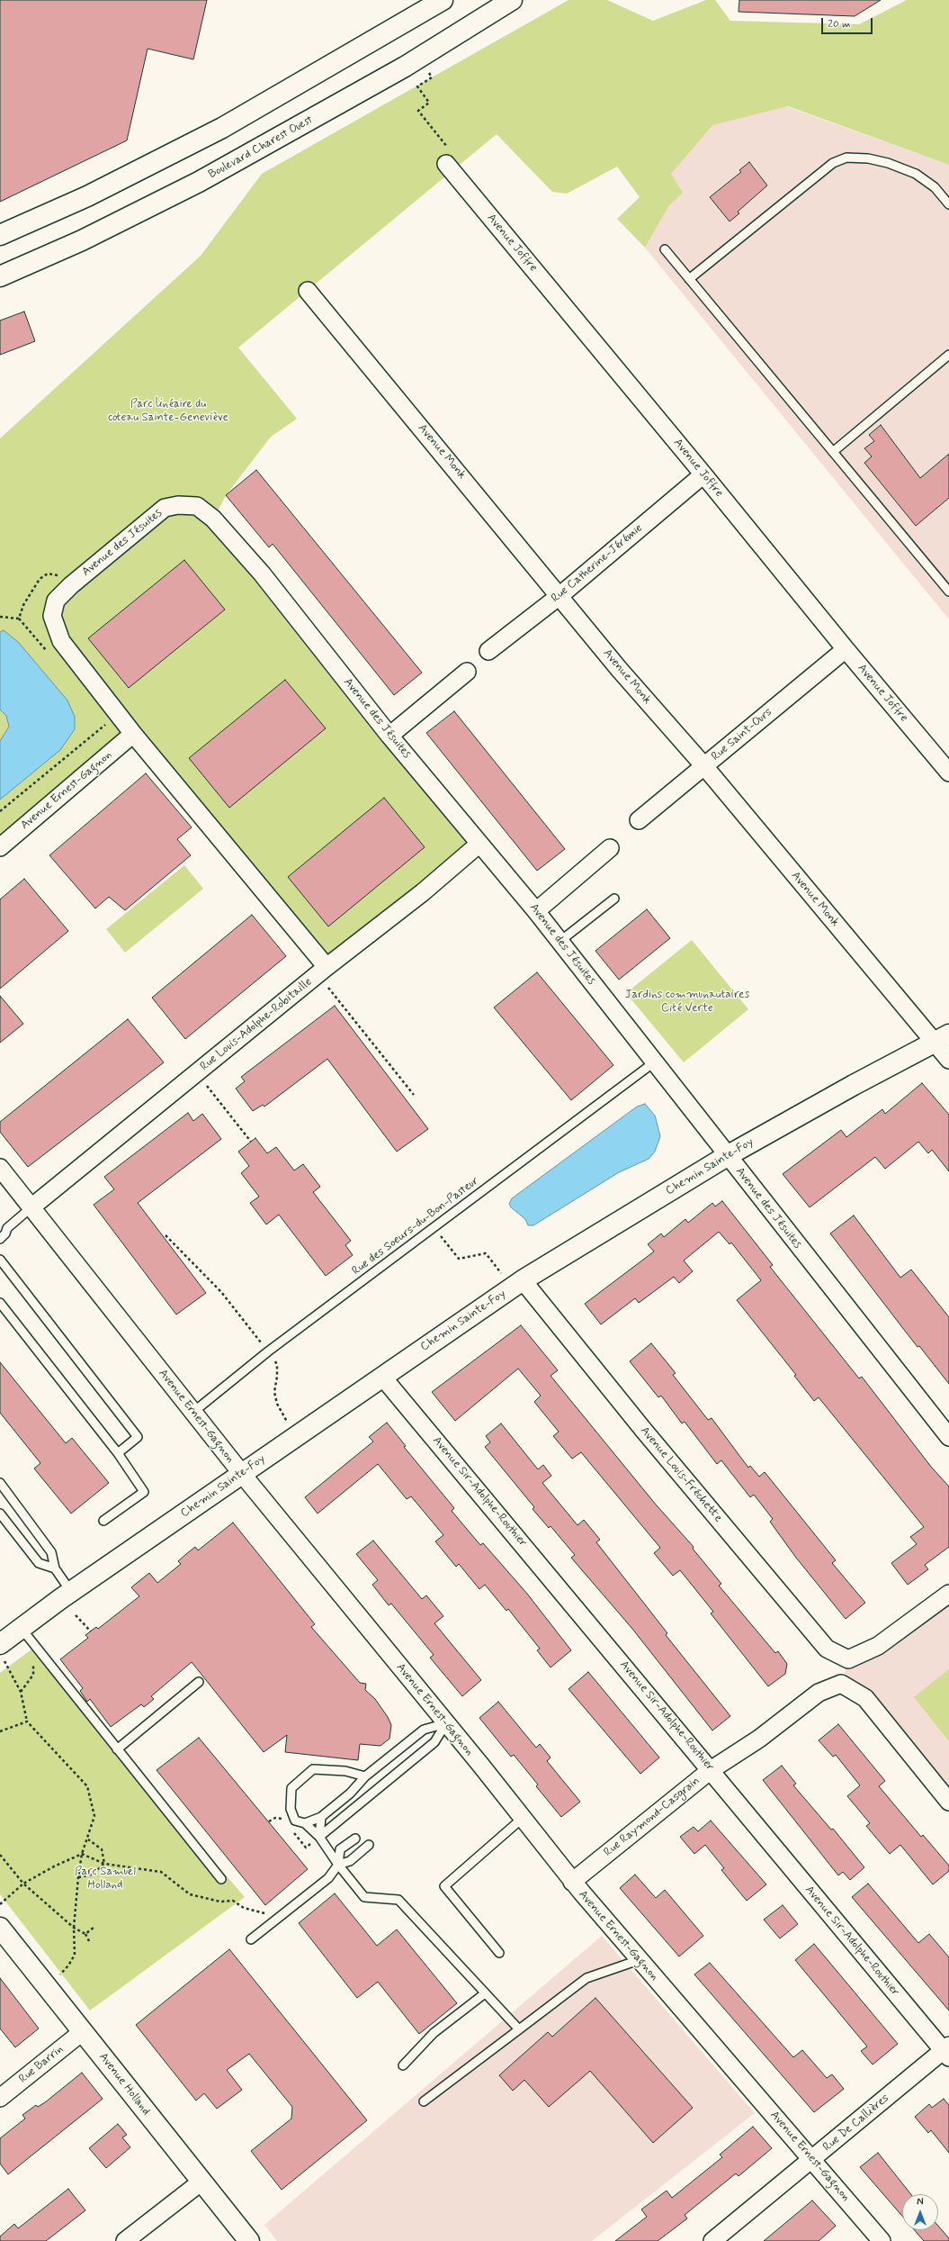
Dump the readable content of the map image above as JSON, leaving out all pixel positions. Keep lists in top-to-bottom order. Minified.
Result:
{"streets":{"main road":["Boulevard Charest Ouest","Chemin Sainte-Foy","Avenue Holland"],"street":["Avenue Joffre","Avenue Monk","Avenue des Jésuites","Rue Catherine-Jérémie","Rue Saint-Ours","Avenue Ernest-Gagnon","Rue Louis-Adolphe-Robitaille","Avenue Louis-Fréchette","Avenue Sir-Adolphe-Routhier","Rue Raymond-Casgrain","Rue Barrin","Rue De Callières"],"lane":["Rue des Soeurs-du-Bon-Pasteur"]},"crossings":[["Avenue Joffre","Rue Catherine-Jérémie"],["Avenue Joffre","Rue Saint-Ours"],["Avenue Monk","Rue Catherine-Jérémie"],["Avenue Monk","Rue Saint-Ours"],["Avenue Monk","Chemin Sainte-Foy"],["Avenue des Jésuites","Avenue Ernest-Gagnon"],["Avenue des Jésuites","Rue Louis-Adolphe-Robitaille"],["Avenue des Jésuites","Chemin Sainte-Foy"],["Avenue des Jésuites","Rue des Soeurs-du-Bon-Pasteur"],["Avenue Ernest-Gagnon","Rue Louis-Adolphe-Robitaille"],["Avenue Ernest-Gagnon","Chemin Sainte-Foy"],["Avenue Ernest-Gagnon","Rue des Soeurs-du-Bon-Pasteur"],["Avenue Ernest-Gagnon","Rue Raymond-Casgrain"],["Avenue Ernest-Gagnon","Rue De Callières"],["Chemin Sainte-Foy","Avenue Louis-Fréchette"],["Chemin Sainte-Foy","Avenue Sir-Adolphe-Routhier"],["Avenue Sir-Adolphe-Routhier","Rue Raymond-Casgrain"],["Avenue Sir-Adolphe-Routhier","Rue De Callières"],["Rue Barrin","Avenue Holland"]],"parks":["Parc linéaire du coteau Sainte-Geneviève","Jardins communautaires Cité Verte","Parc Samuel Holland"],"scale_bar":"20 m","north":"top"}
